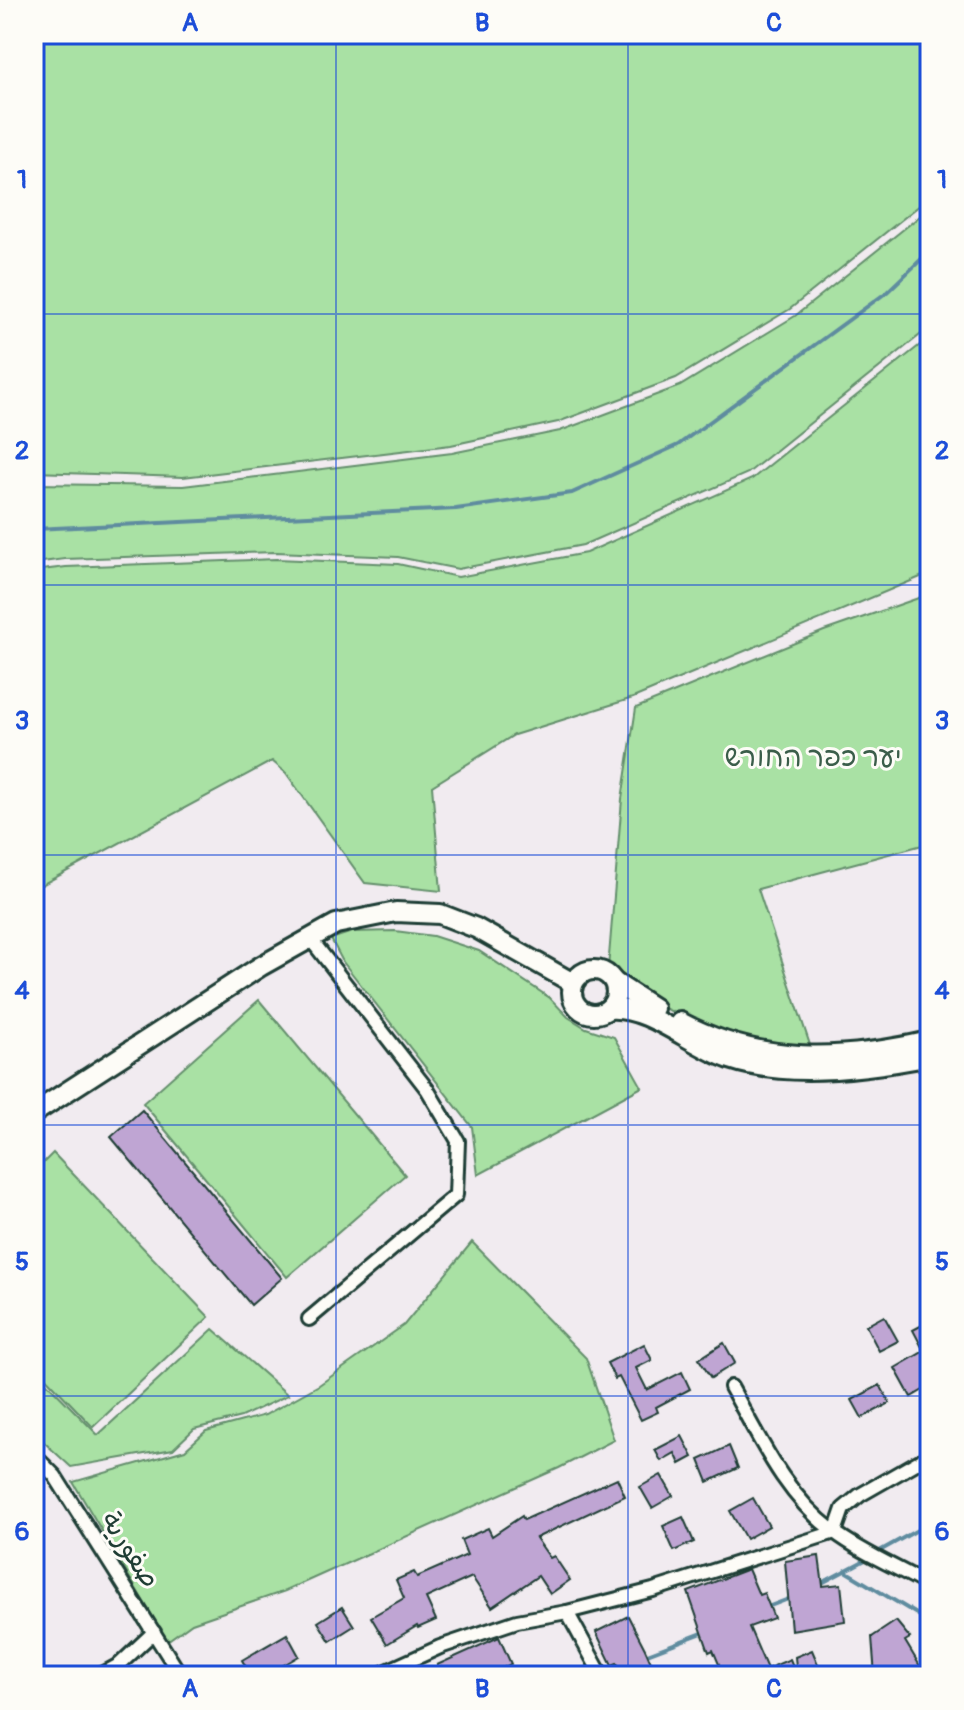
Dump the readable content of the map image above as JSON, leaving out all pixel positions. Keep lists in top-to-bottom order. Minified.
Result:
{"streets":{"street":["صفورية"]},"parks":["יער כפר החורש"],"grid":{"columns":["A","B","C"],"rows":["1","2","3","4","5","6"]}}
